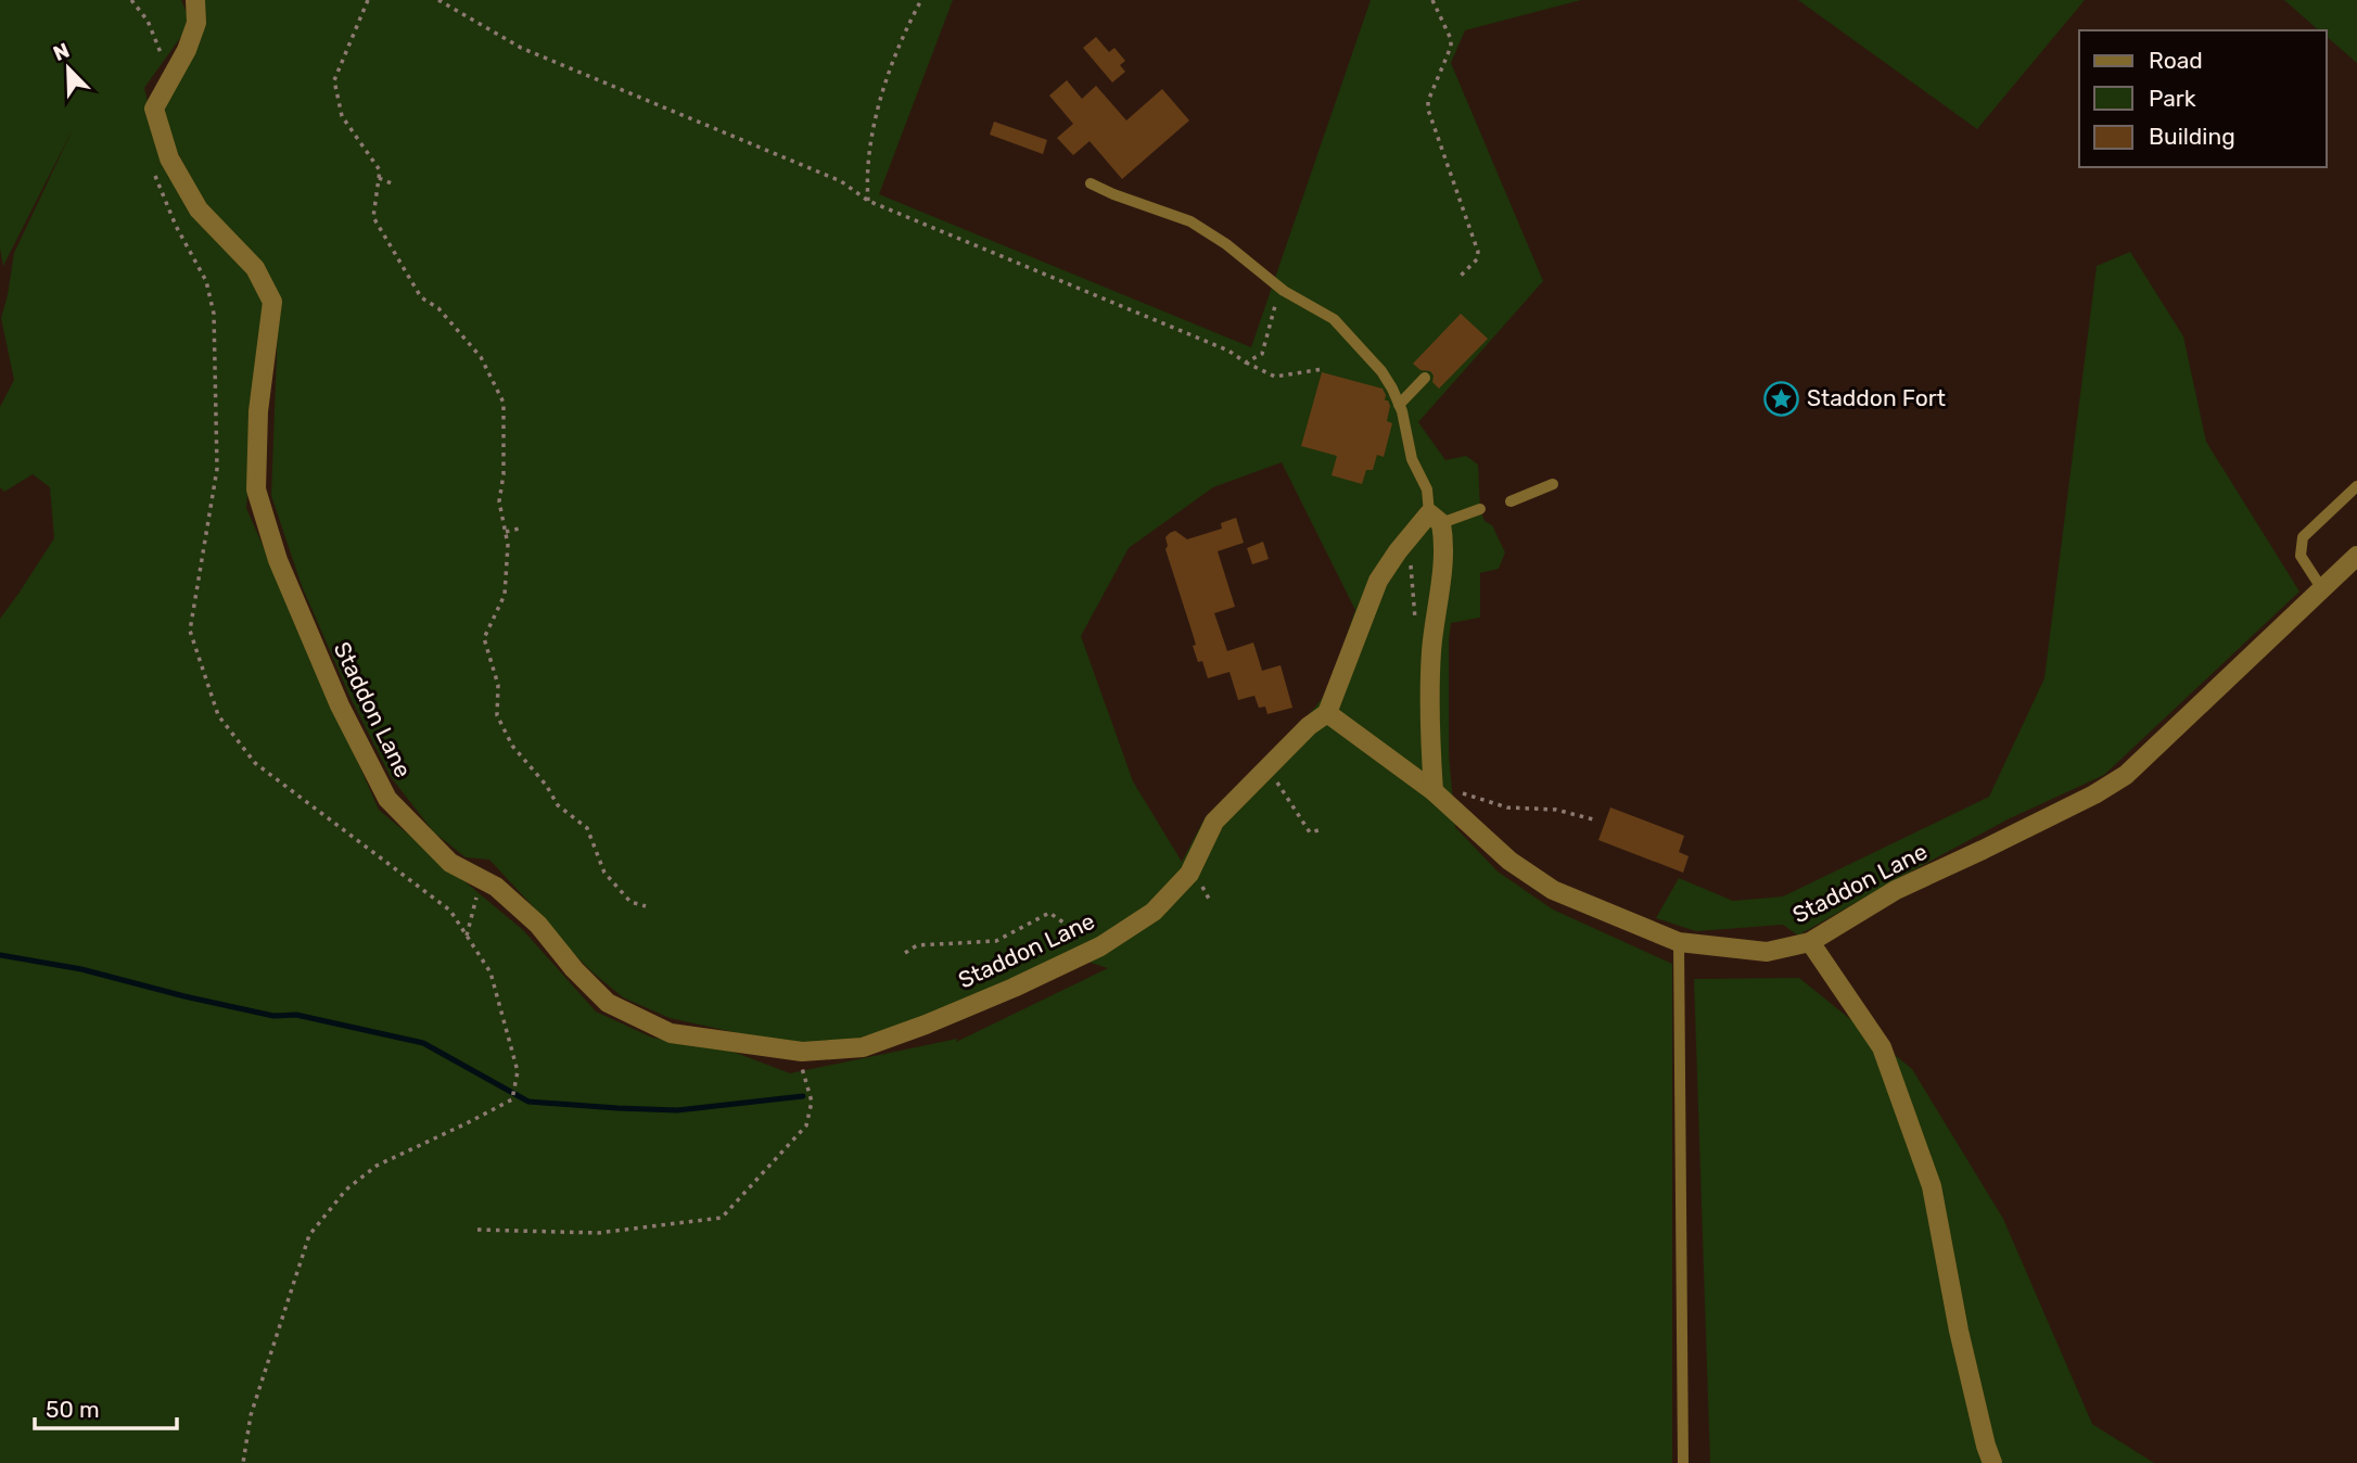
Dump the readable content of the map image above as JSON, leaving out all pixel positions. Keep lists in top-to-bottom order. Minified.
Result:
{"streets":{"street":["Staddon Lane"]},"places":{"place":["Staddon Fort"]},"legend":["Road","Park","Building"],"scale_bar":"50 m","north":"top left"}
